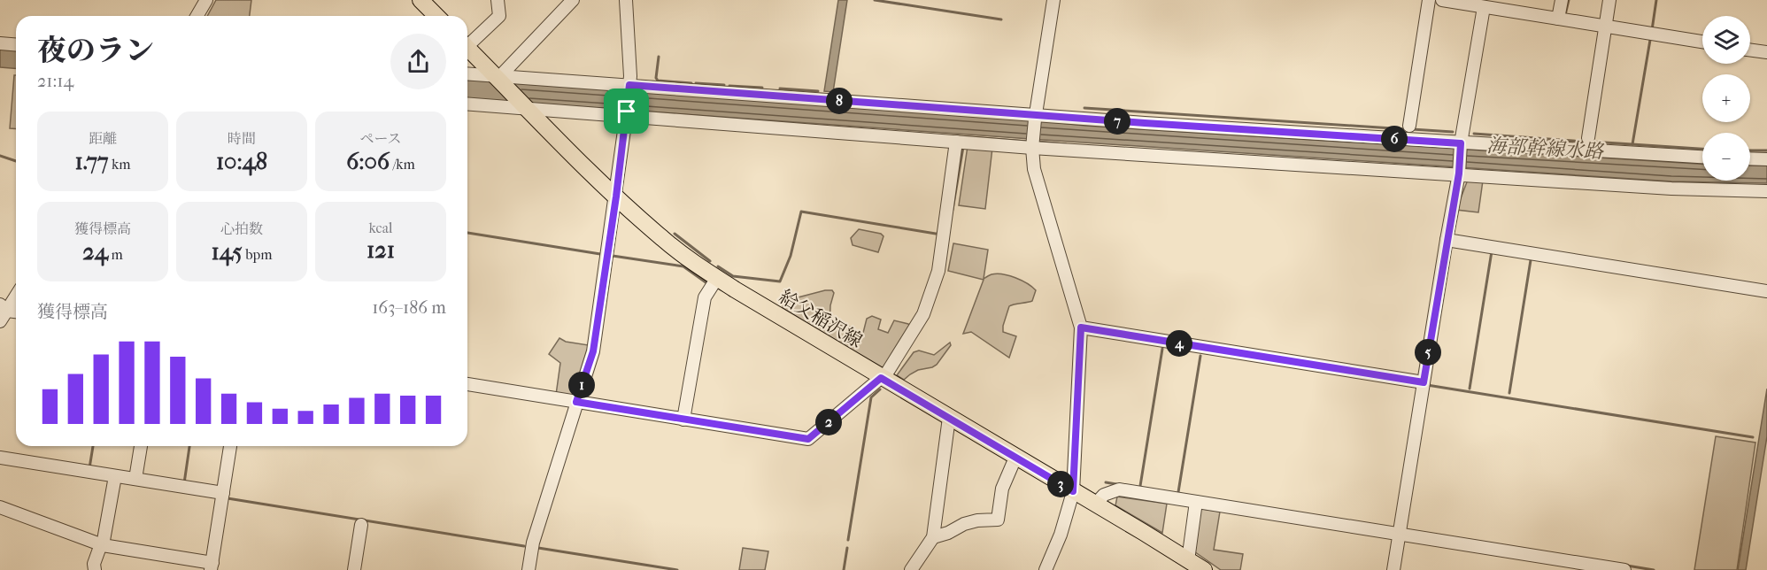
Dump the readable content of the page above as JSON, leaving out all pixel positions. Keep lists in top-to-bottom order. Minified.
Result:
{"streets":{"main road":["給父稲沢線"]},"water":["海部幹線水路"],"page":{"map_buttons":["+","−"],"heading":["夜のラン","21:14"],"pins":["8","7","6","4","5","1","2","3"],"stats":[["距離","1.77 km"],["時間","10:48"],["ペース","6:06 /km"],["獲得標高","24 m"],["心拍数","145 bpm"],["kcal","121"]],"chart":["獲得標高","163–186 m"]}}
